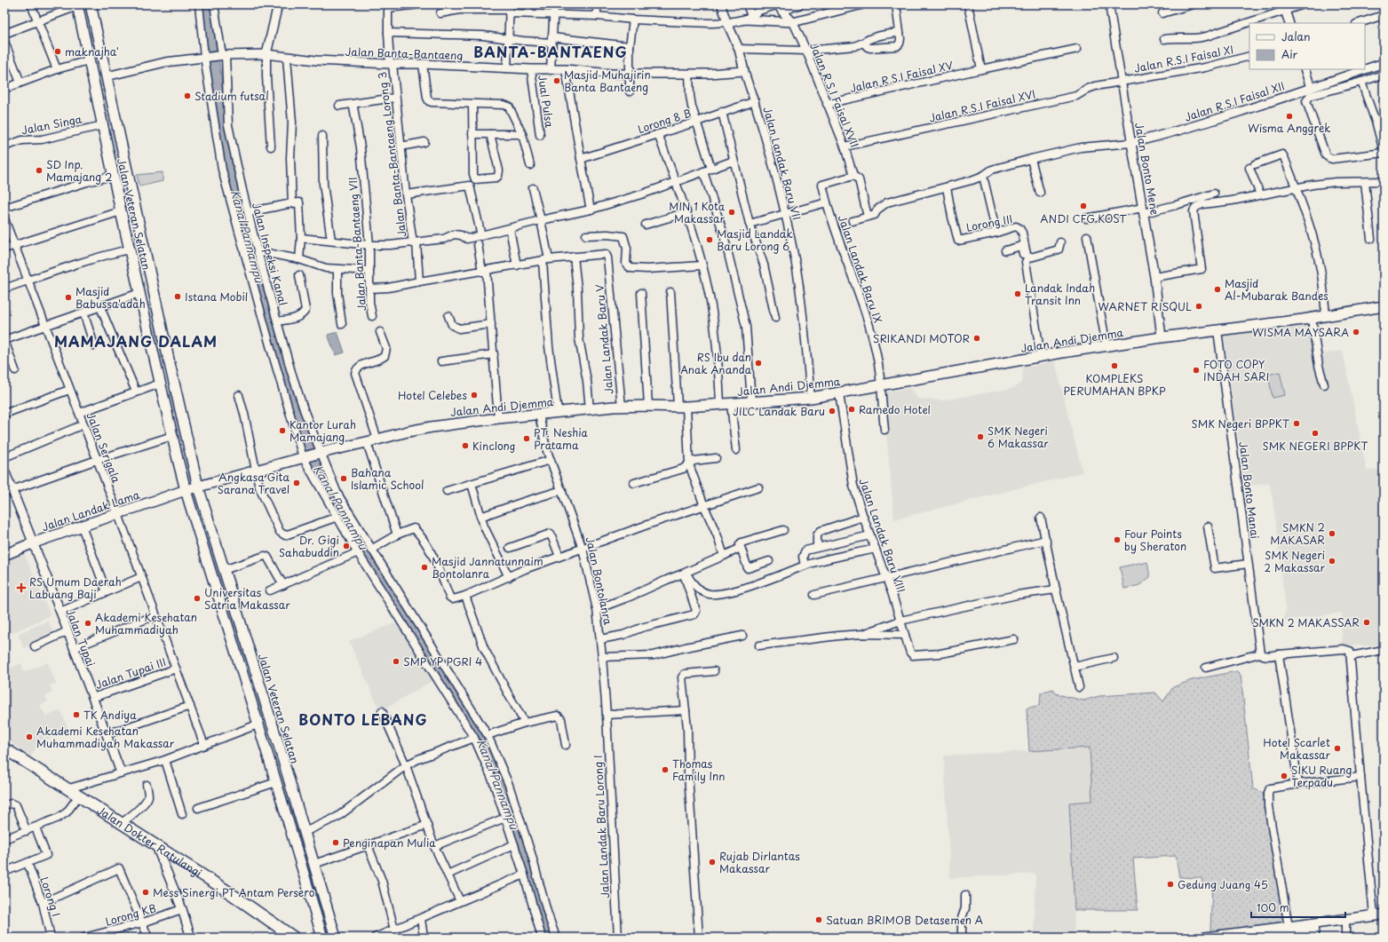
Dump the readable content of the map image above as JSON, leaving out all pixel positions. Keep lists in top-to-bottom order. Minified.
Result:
{"streets":{"main road":["Jalan Veteran Selatan","Jalan Andi Djemma","Jalan Landak Lama","Jalan Dokter Ratulangi"],"street":["Jalan Banta-Bantaeng","Jalan R.S.I Faisal XI","Jalan R.S.I Faisal XV","Jalan R.S.I Faisal XVII","Jual Pulsa","Jalan R.S.I Faisal XII","Jalan R.S.I Faisal XVI","Lorong 8 B","Jalan Singa","Jalan Banta-Bantaeng Lorong 3","Jalan Landak Baru VII","Jalan Bonto Mene","Lorong III","Jalan Banta-Bantaeng VII","Jalan Inspeksi Kanal","Jalan Landak Baru IX","Jalan Landak Baru V","Jalan Serigala","Jalan Bonto Manai","Jalan Landak Baru VIII","Jalan Bontolanra","Jalan Tupai","Jalan Tupai III","Jalan Landak Baru Lorong I","Lorong I","Lorong KB"]},"crossings":[["Jalan Banta-Bantaeng","Jual Pulsa"],["Jalan Banta-Bantaeng","Jalan Banta-Bantaeng Lorong 3"],["Jalan Banta-Bantaeng","Jalan Landak Baru VII"],["Jalan Banta-Bantaeng","Jalan Veteran Selatan"],["Jalan Banta-Bantaeng","Jalan Inspeksi Kanal"],["Jalan R.S.I Faisal XI","Jalan R.S.I Faisal XVI"],["Jalan R.S.I Faisal XI","Jalan Bonto Mene"],["Jalan R.S.I Faisal XV","Jalan R.S.I Faisal XVII"],["Jalan R.S.I Faisal XVII","Jalan R.S.I Faisal XVI"],["Jalan R.S.I Faisal XVII","Jalan Landak Baru IX"],["Jalan R.S.I Faisal XII","Jalan Bonto Mene"],["Jalan R.S.I Faisal XVI","Jalan Bonto Mene"],["Lorong 8 B","Jalan Landak Baru VII"],["Jalan Singa","Jalan Veteran Selatan"],["Jalan Landak Baru VII","Jalan Andi Djemma"],["Jalan Bonto Mene","Jalan Andi Djemma"],["Jalan Veteran Selatan","Jalan Andi Djemma"],["Jalan Veteran Selatan","Jalan Landak Lama"],["Jalan Inspeksi Kanal","Jalan Andi Djemma"],["Jalan Landak Baru IX","Jalan Andi Djemma"],["Jalan Landak Baru V","Jalan Andi Djemma"],["Jalan Andi Djemma","Jalan Bonto Manai"],["Jalan Andi Djemma","Jalan Landak Baru VIII"],["Jalan Andi Djemma","Jalan Bontolanra"],["Jalan Serigala","Jalan Landak Lama"],["Jalan Serigala","Jalan Tupai III"],["Jalan Landak Lama","Jalan Tupai"],["Jalan Bontolanra","Jalan Landak Baru Lorong I"],["Jalan Tupai","Jalan Tupai III"]],"districts":["BANTA-BANTAENG","MAMAJANG DALAM","BONTO LEBANG"],"water":["Kanal Pannampu"],"places":{"other":["maknajha'","Masjid Muhajirin Banta Bantaeng","Stadium futsal","Wisma Anggrek","SD Inp. Mamajang 2","ANDI CFG KOST","MIN 1 Kota Makassar","Masjid Landak Baru Lorong 6","Masjid Al-Mubarak Bandes","Landak Indah Transit Inn","Istana Mobil","Masjid Babussa'adah","WARNET RISQUL","WISMA MAYSARA","SRIKANDI MOTOR","RS Ibu dan Anak Ananda","KOMPLEKS PERUMAHAN BPKP","FOTO COPY INDAH SARI","Hotel Celebes","Ramedo Hotel","JILC Landak Baru","SMK Negeri BPPKT","Kantor Lurah Mamajang","SMK NEGERI BPPKT","SMK Negeri 6 Makassar","PT. Neshia Pratama","Kinclong","Bahana Islamic School","Angkasa Gita Sarana Travel","SMKN 2 MAKASAR","Four Points by Sheraton","Dr. Gigi Sahabuddin","SMK Negeri 2 Makassar","Masjid Jannatunnaim Bontolanra","Universitas Satria Makassar","SMKN 2 MAKASSAR","Akademi Kesehatan Muhammadiyah","SMP YP PGRI 4","TK Andiya","Akademi Kesehatan Muhammadiyah Makassar","Hotel Scarlet Makassar","Thomas Family Inn","SIKU Ruang Terpadu","Penginapan Mulia","Rujab Dirlantas Makassar","Gedung Juang 45","Mess Sinergi PT Antam Persero","Satuan BRIMOB Detasemen A"],"health":["RS Umum Daerah Labuang Baji"]},"legend":["Jalan","Air"],"scale_bar":"100 m"}
